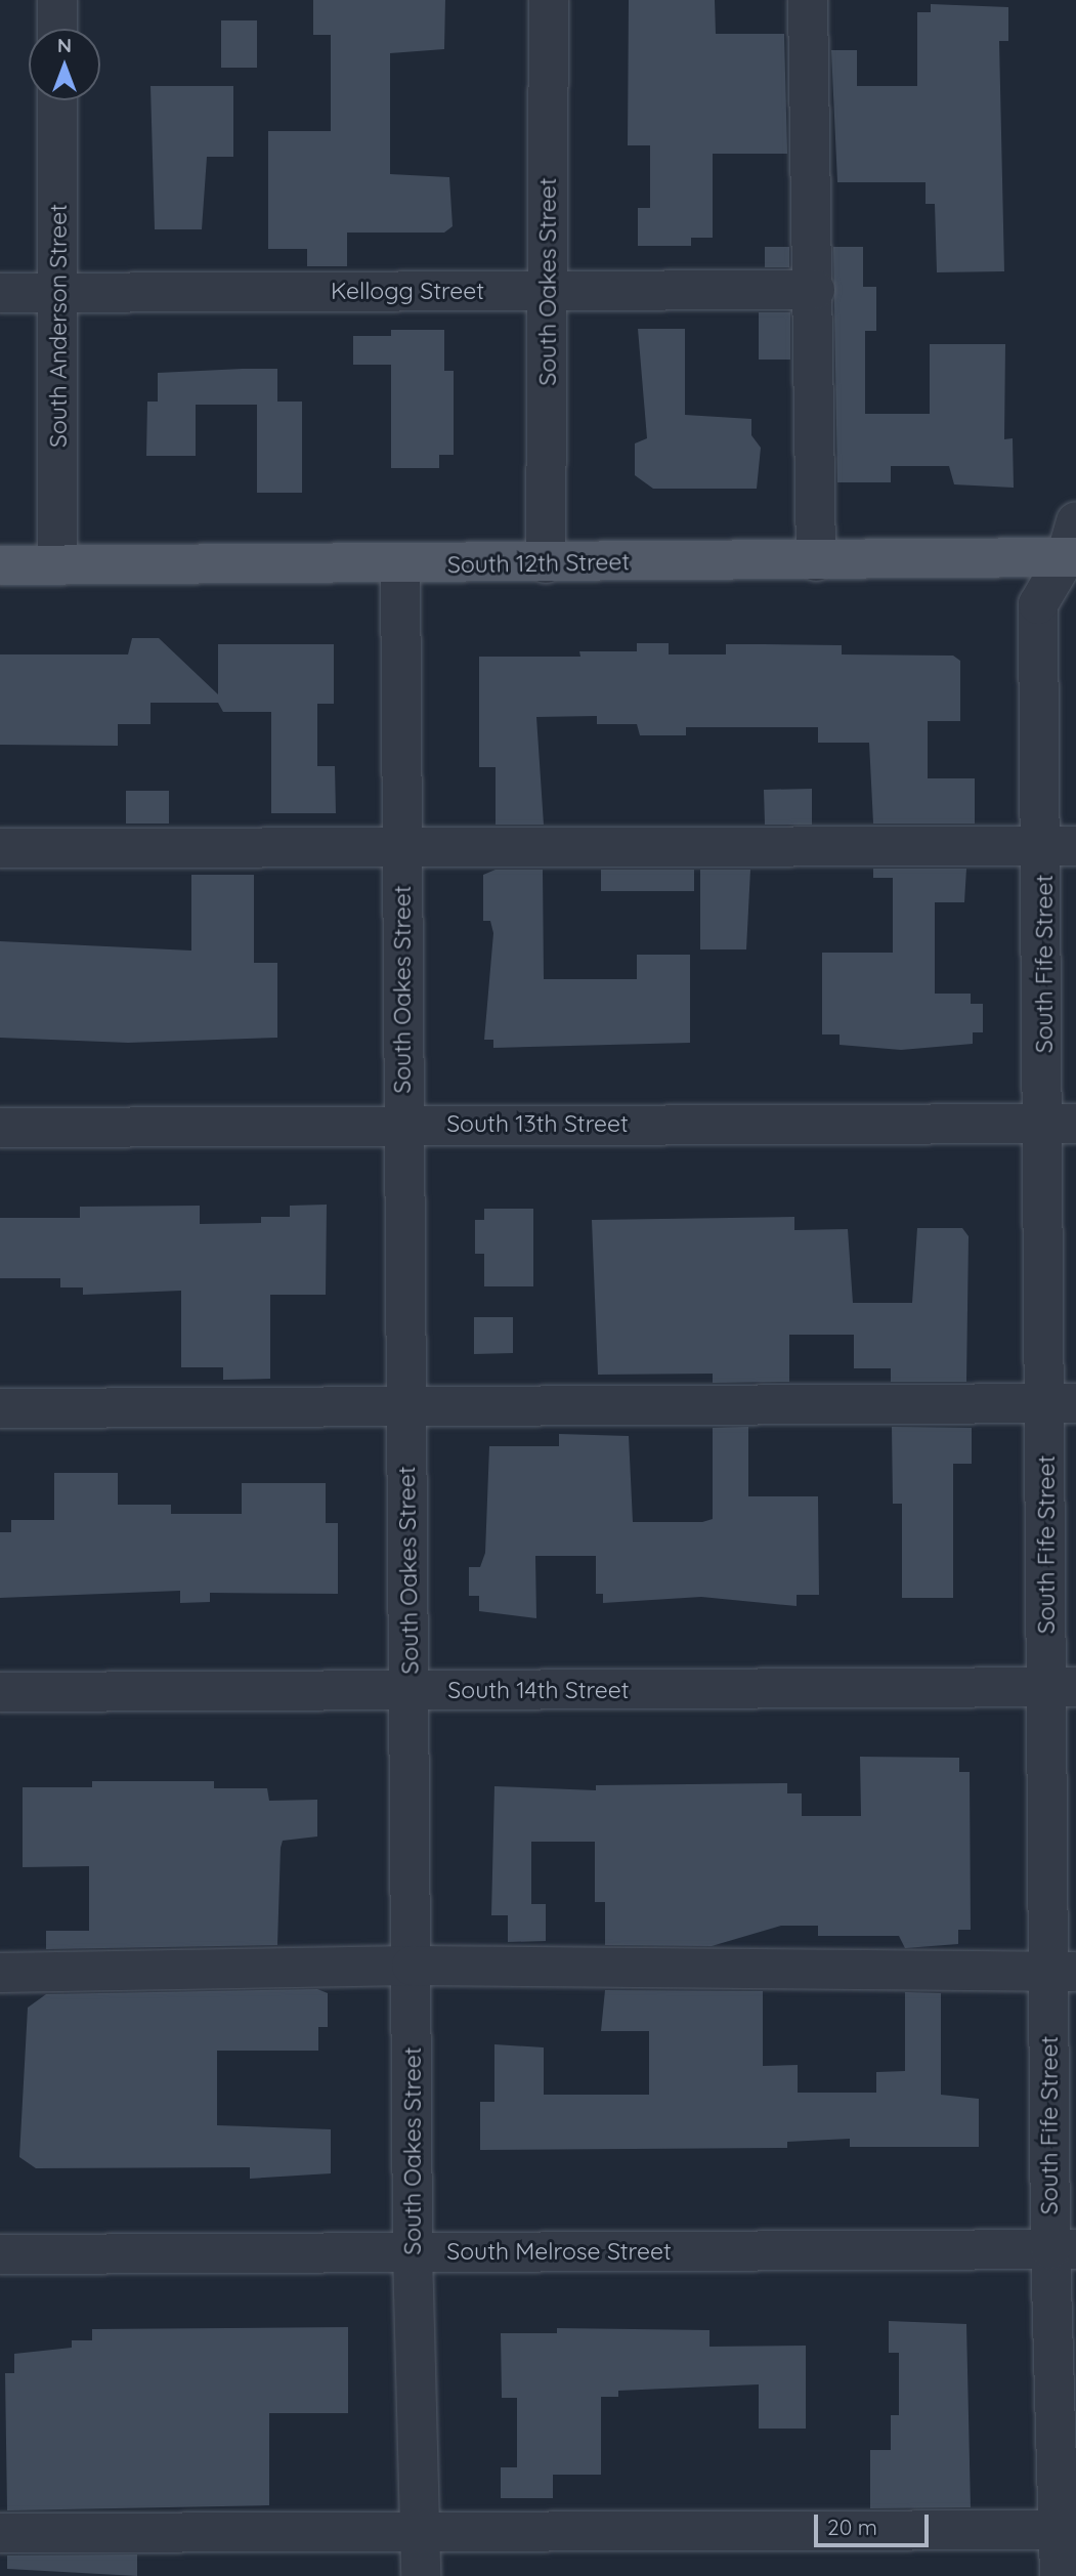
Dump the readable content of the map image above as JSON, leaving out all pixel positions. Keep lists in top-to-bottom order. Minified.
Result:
{"streets":{"main road":["South 12th Street"],"street":["South Oakes Street","Kellogg Street","South Anderson Street","South Fife Street","South 13th Street","South 14th Street","South Melrose Street"]},"crossings":[["South Oakes Street","Kellogg Street"],["South Oakes Street","South 12th Street"],["South Oakes Street","South 13th Street"],["South Oakes Street","South 14th Street"],["South Oakes Street","South Melrose Street"],["Kellogg Street","South Anderson Street"],["South Anderson Street","South 12th Street"],["South 12th Street","South Fife Street"],["South Fife Street","South 13th Street"],["South Fife Street","South 14th Street"],["South Fife Street","South Melrose Street"]],"scale_bar":"20 m","north":"top"}
